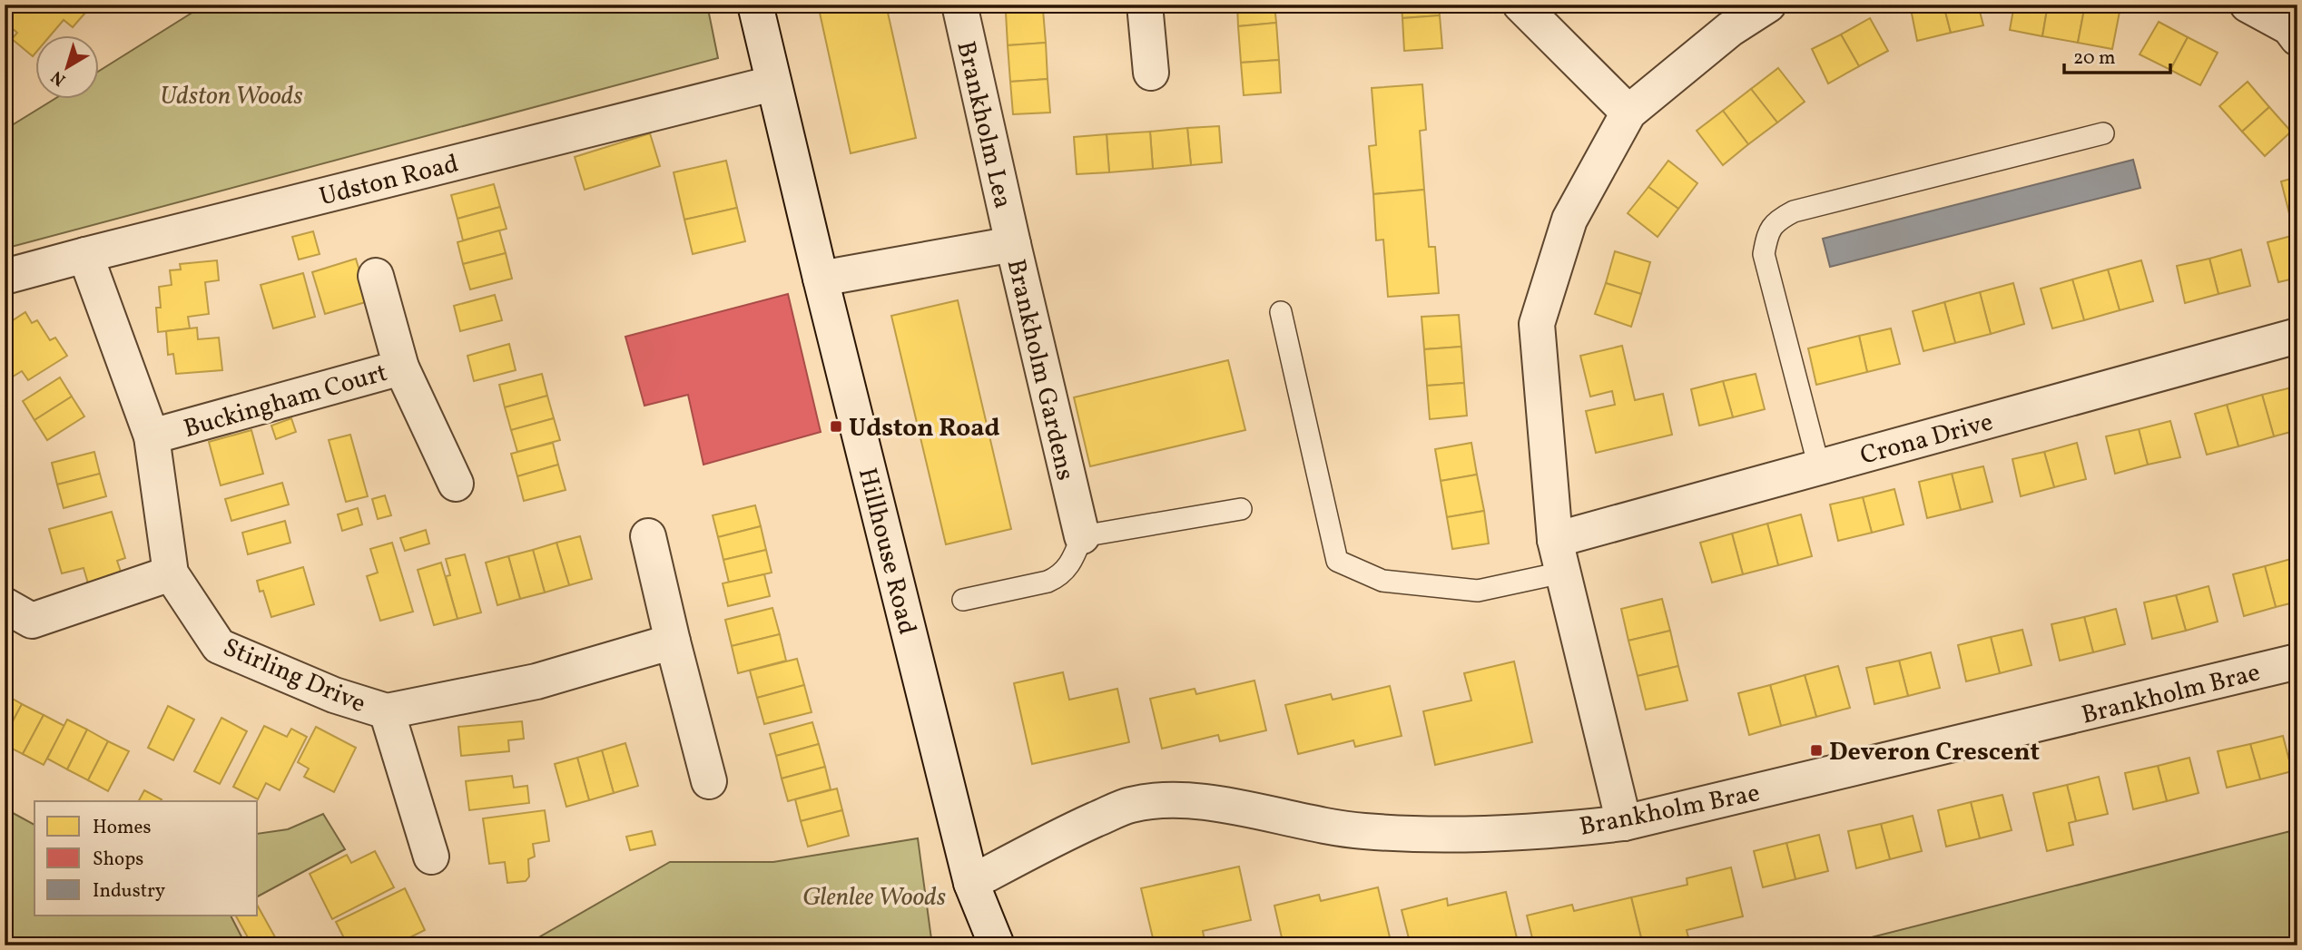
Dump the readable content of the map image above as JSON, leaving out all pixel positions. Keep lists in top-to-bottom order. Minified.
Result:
{"streets":{"street":["Brankholm Lea","Udston Road","Brankholm Gardens","Buckingham Court","Crona Drive","Hillhouse Road","Stirling Drive","Brankholm Brae"]},"crossings":[["Brankholm Lea","Brankholm Gardens"],["Udston Road","Hillhouse Road"],["Udston Road","Stirling Drive"],["Brankholm Gardens","Hillhouse Road"],["Buckingham Court","Stirling Drive"],["Hillhouse Road","Brankholm Brae"]],"parks":["Udston Woods","Glenlee Woods"],"places":{"transit":["Udston Road","Deveron Crescent"]},"legend":["Homes","Shops","Industry"],"scale_bar":"20 m","north":"bottom left"}
